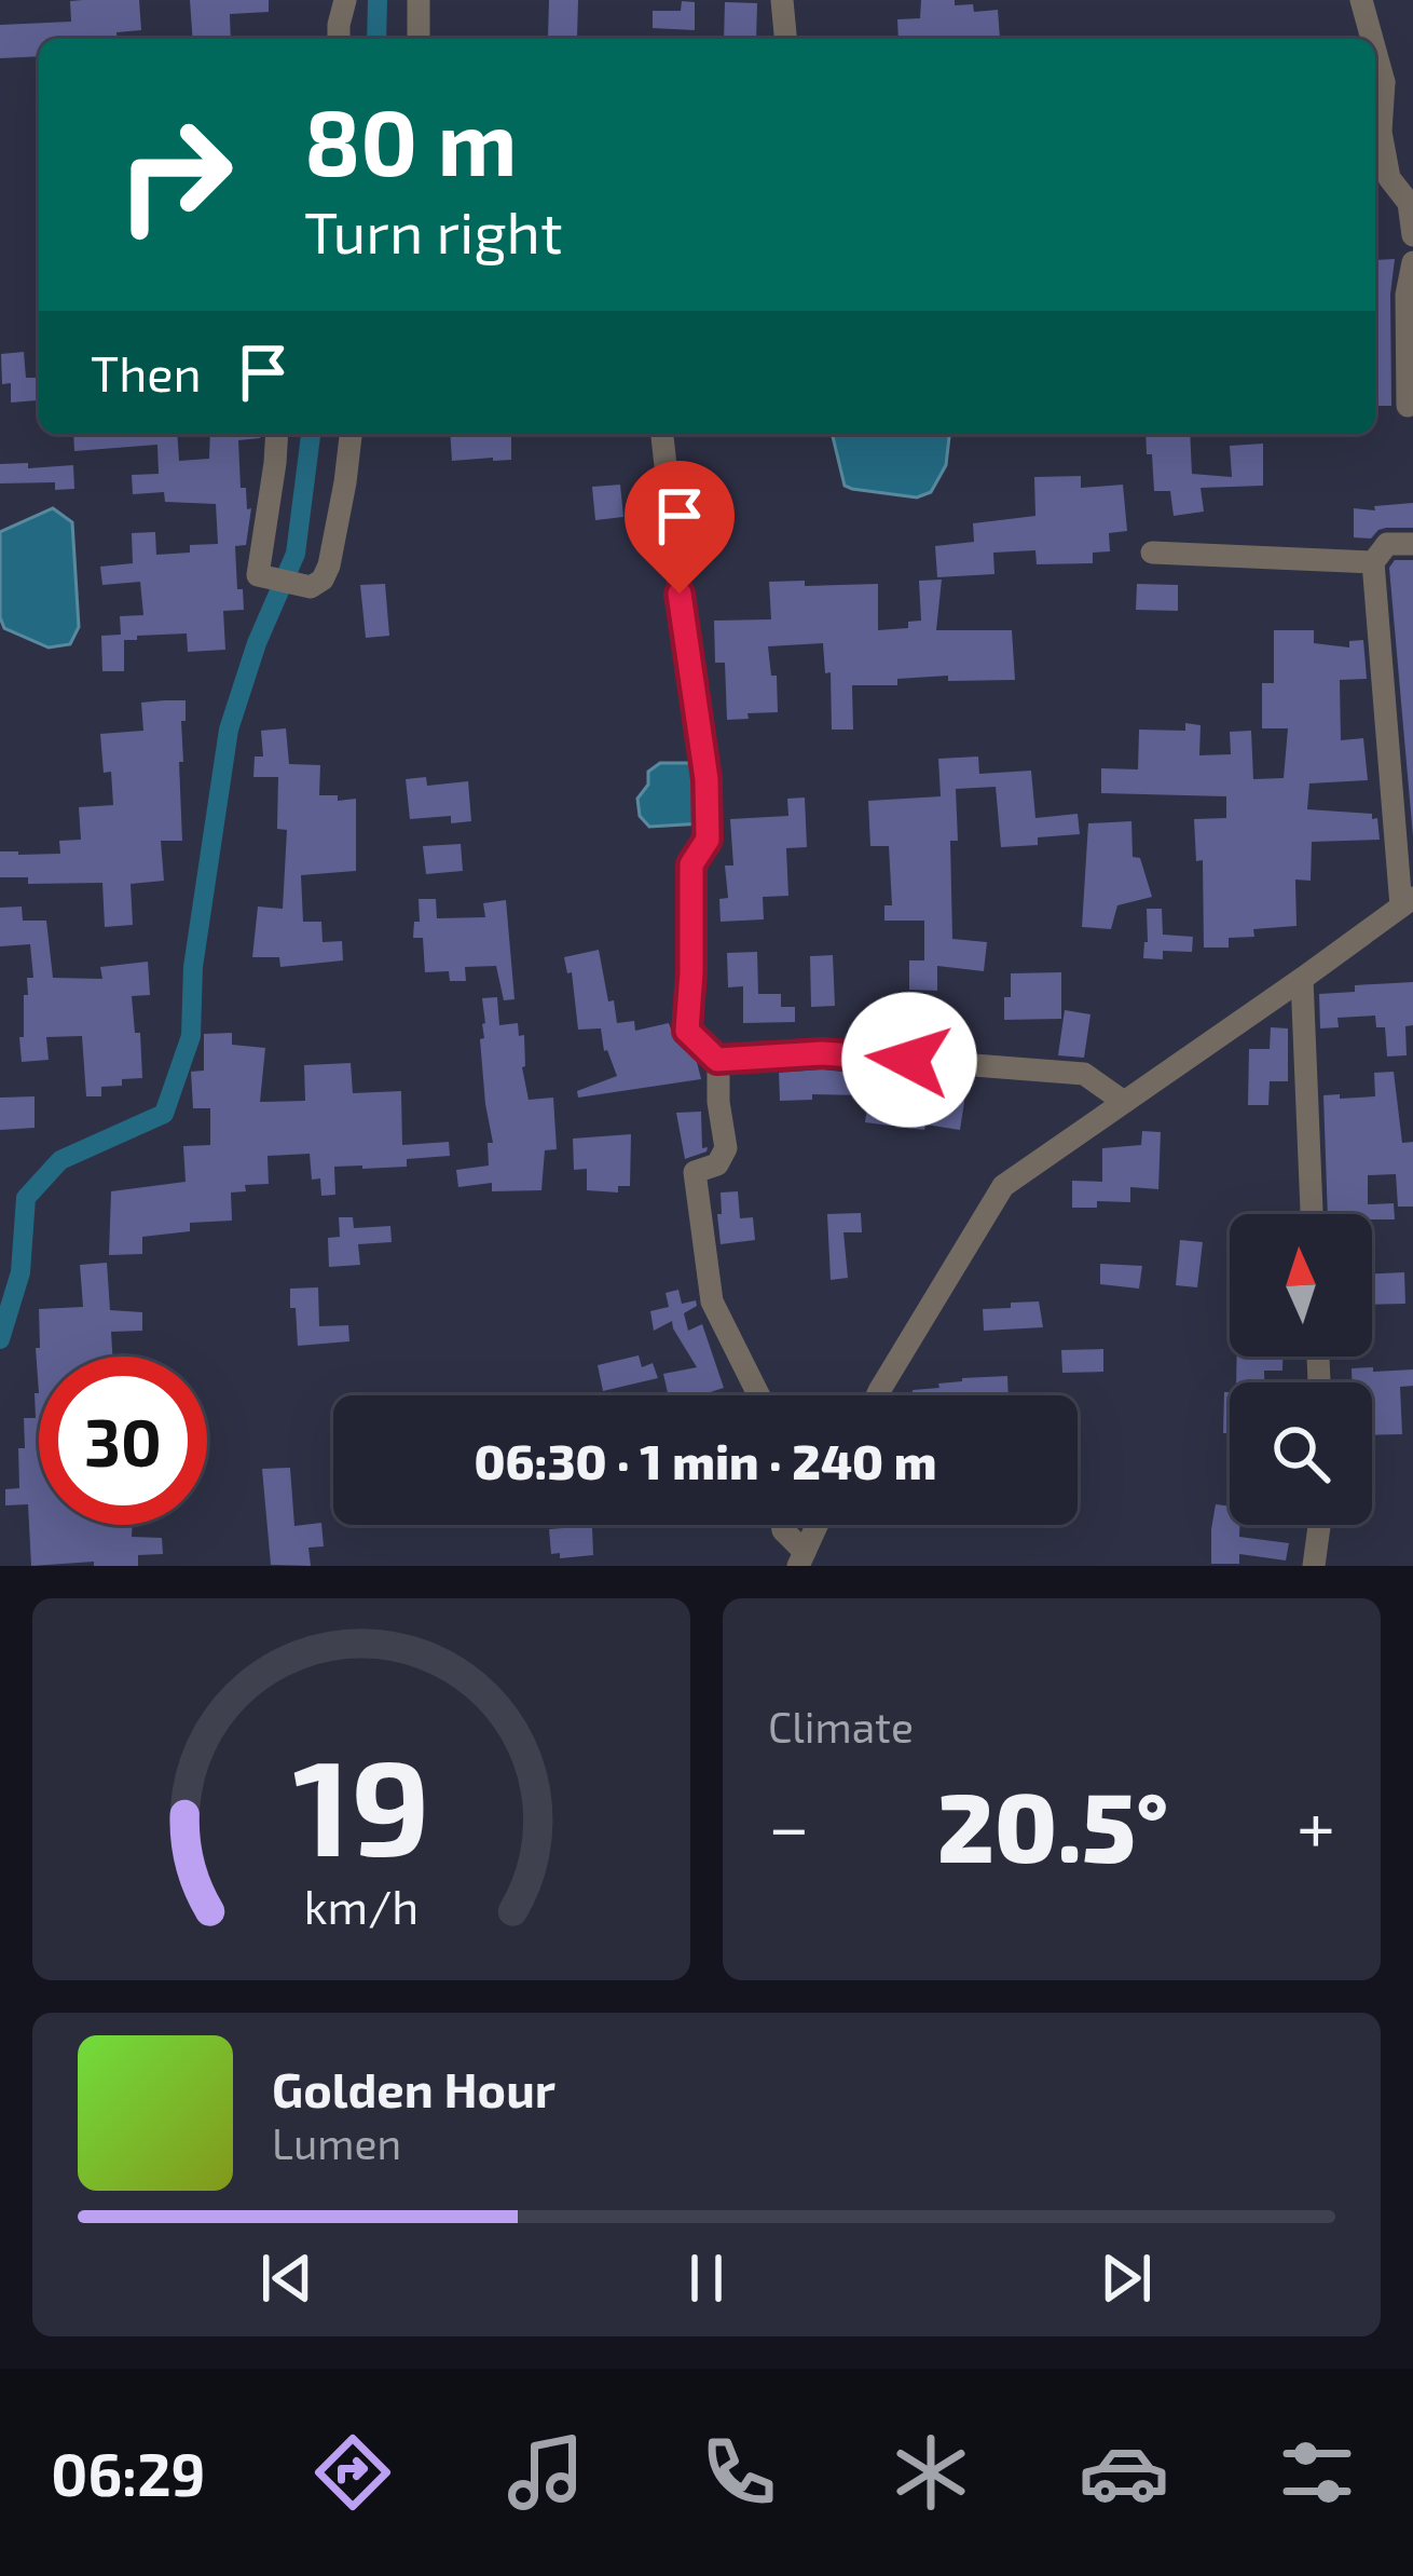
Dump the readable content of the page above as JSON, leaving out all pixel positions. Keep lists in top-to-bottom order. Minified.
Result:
{"north":"top","page":{"turn":["80 m","Turn right"],"then":"Then","limit":"30","trip":"06:30 · 1 min · 240 m","tile":"Climate","heat":["−","20.5°","+"],"song":["Golden Hour","Lumen"],"tabs":"06:29","gauge":["19","km/h"]}}
